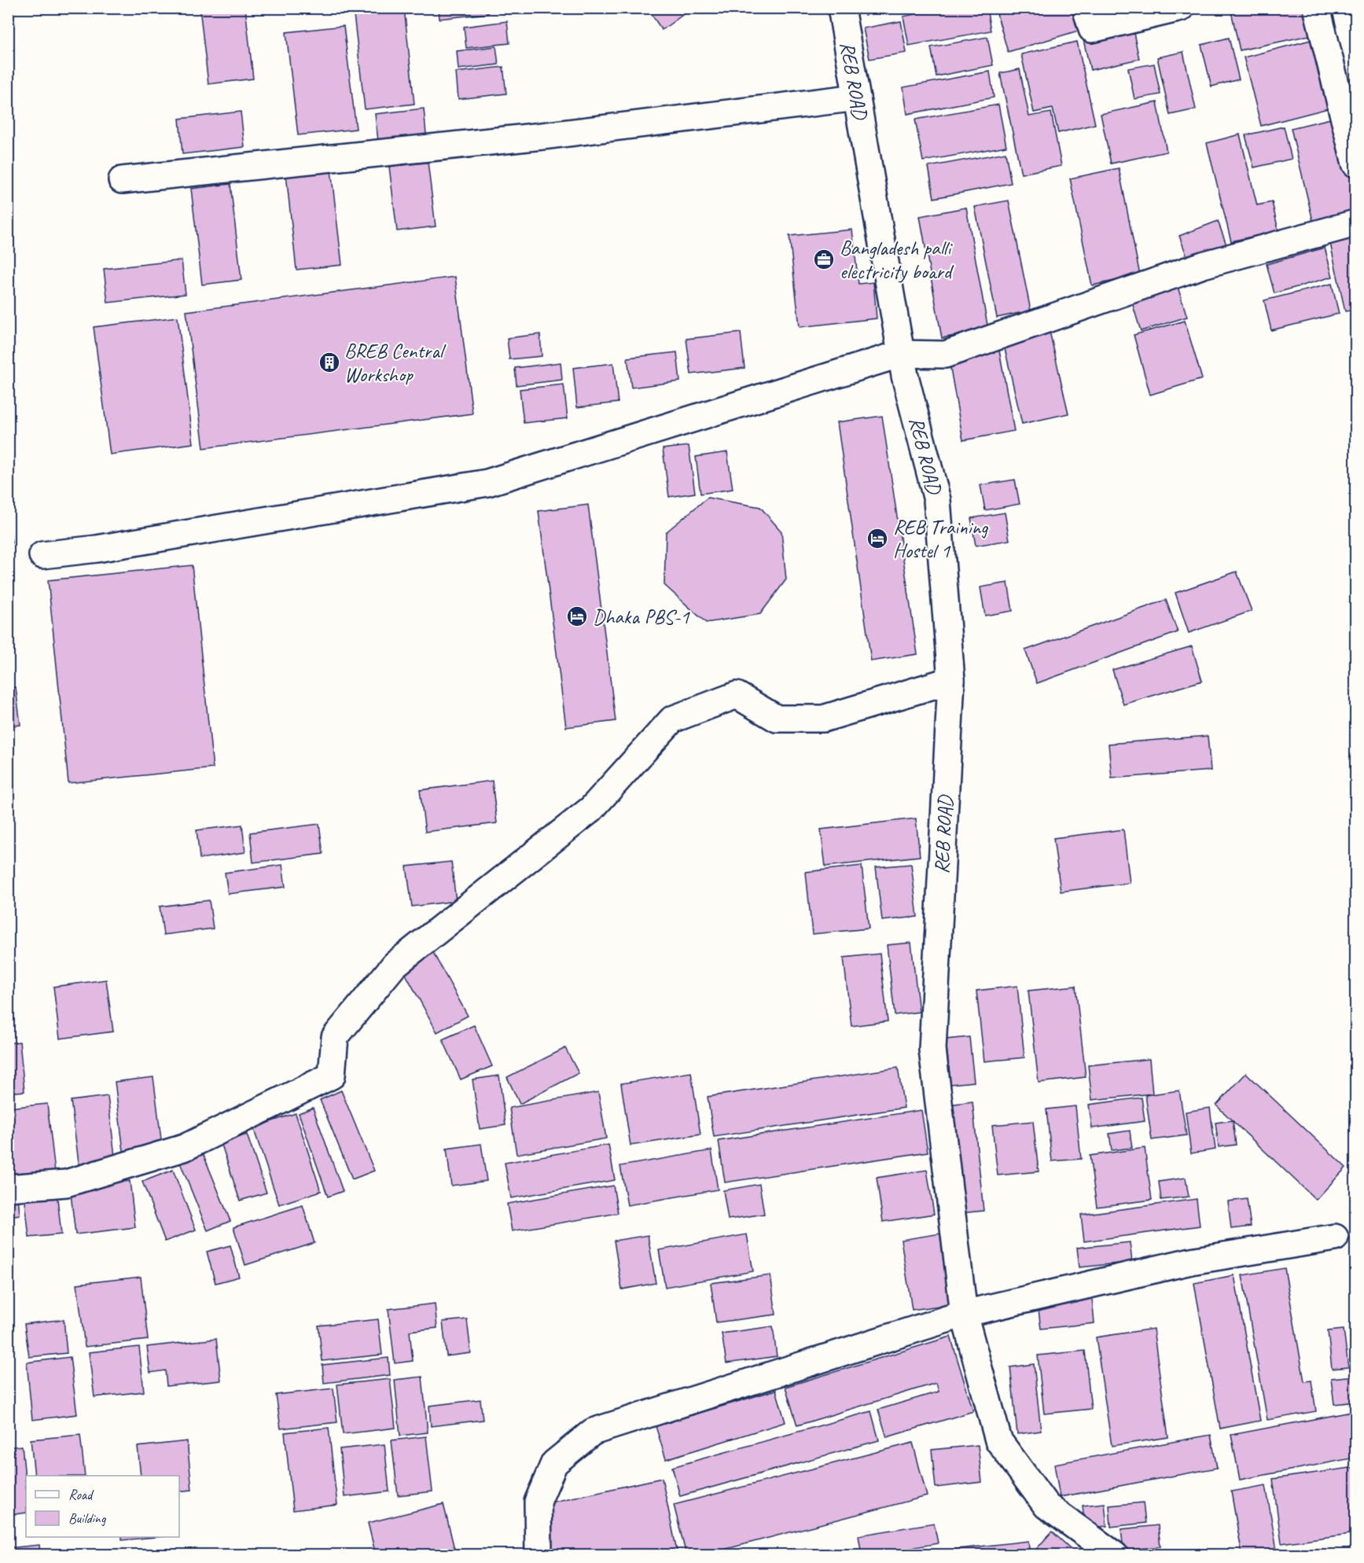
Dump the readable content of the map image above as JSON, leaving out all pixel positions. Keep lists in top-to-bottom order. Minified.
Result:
{"streets":{"street":["REB ROAD"]},"places":{"office":["Bangladesh palli electricity board"],"building":["BREB Central Workshop"],"hotel":["REB Training Hostel 1","Dhaka PBS-1"]},"legend":["Road","Building"]}
